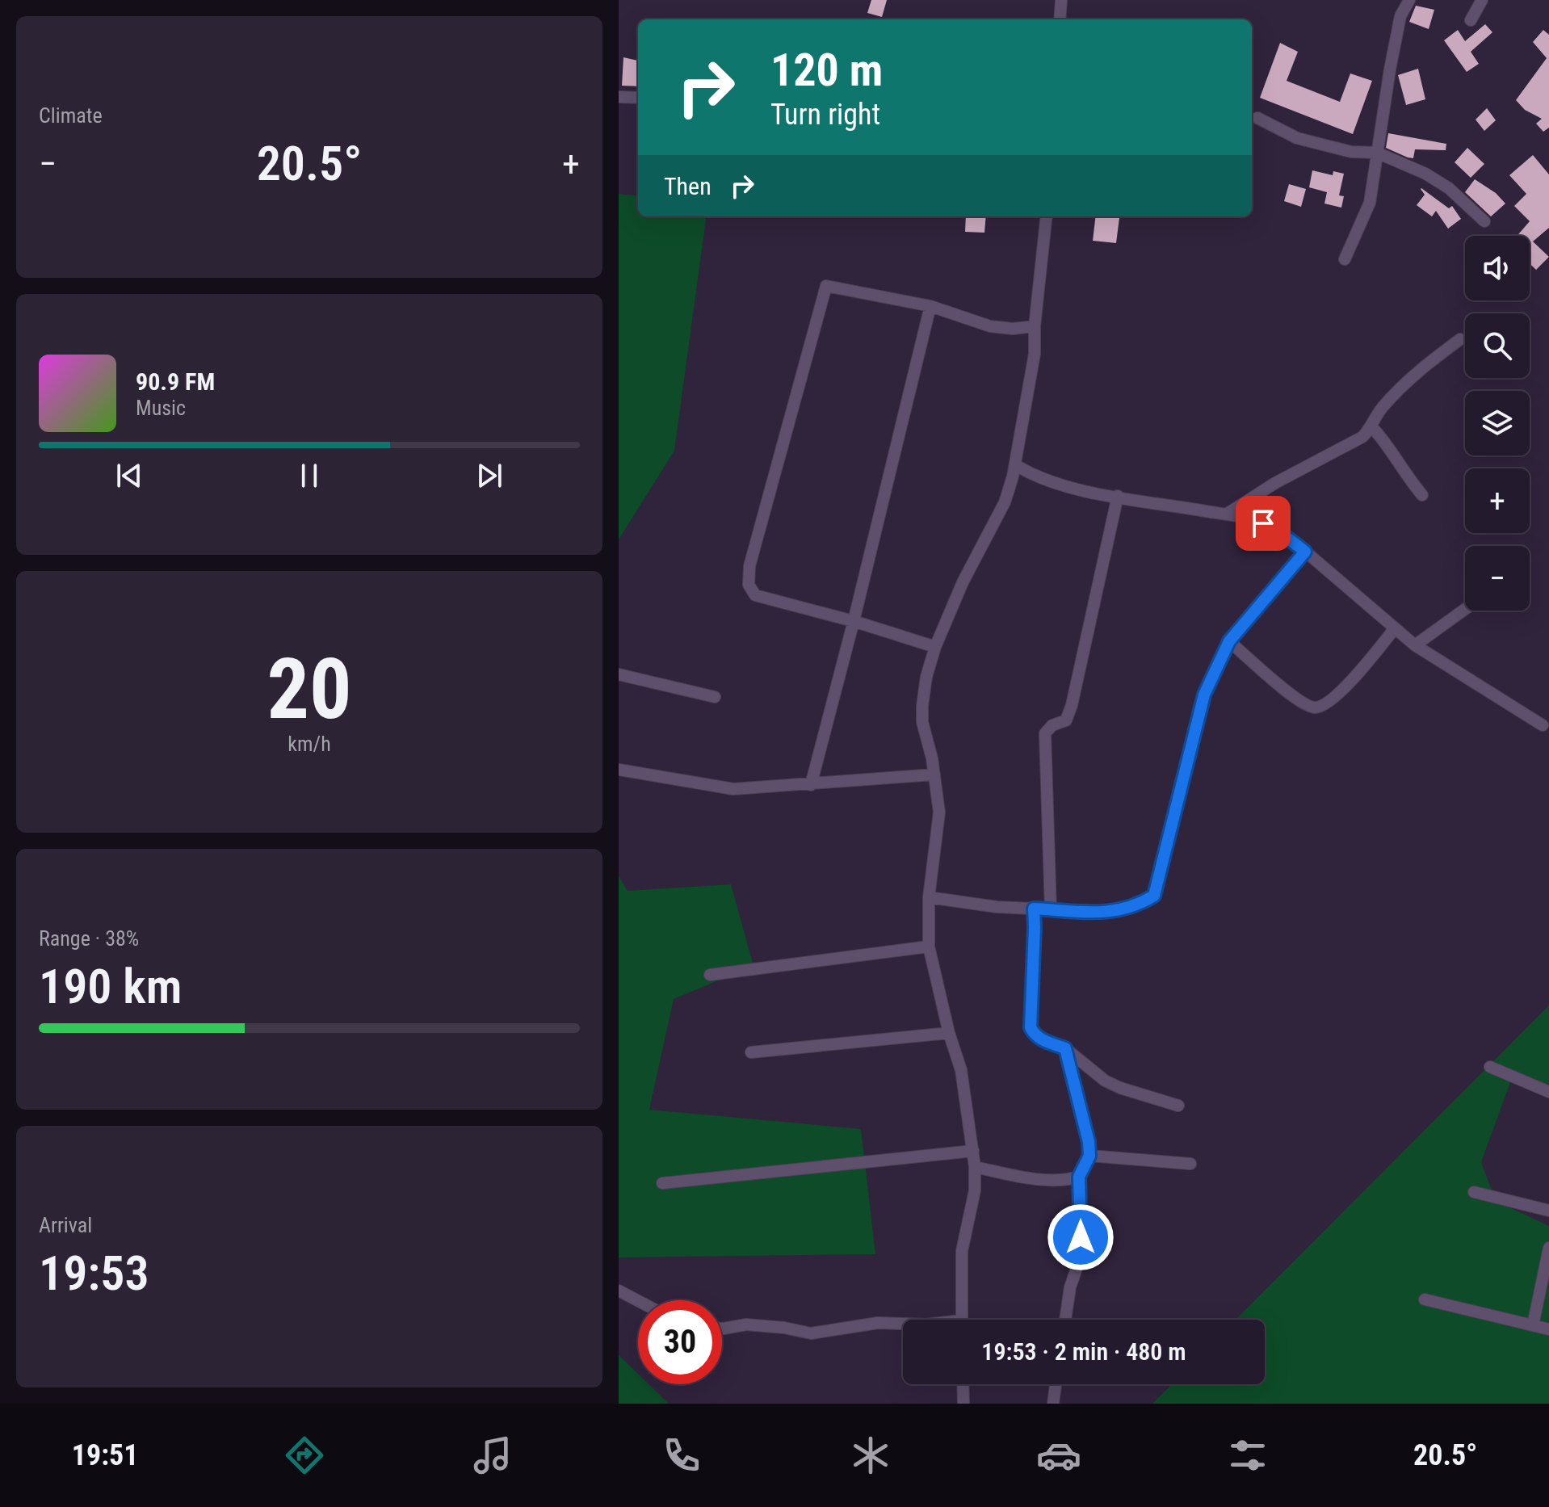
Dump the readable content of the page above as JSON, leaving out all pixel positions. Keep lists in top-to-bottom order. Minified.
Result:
{"page":{"tile":["Climate",["20","km/h"],["Range · 38%","190 km"],["Arrival","19:53"]],"turn":["120 m","Turn right"],"heat":["−","20.5°","+"],"then":"Then","map_buttons":["+","−"],"song":["90.9 FM","Music"],"limit":"30","trip":"19:53 · 2 min · 480 m","tabs":["19:51","20.5°"]}}
